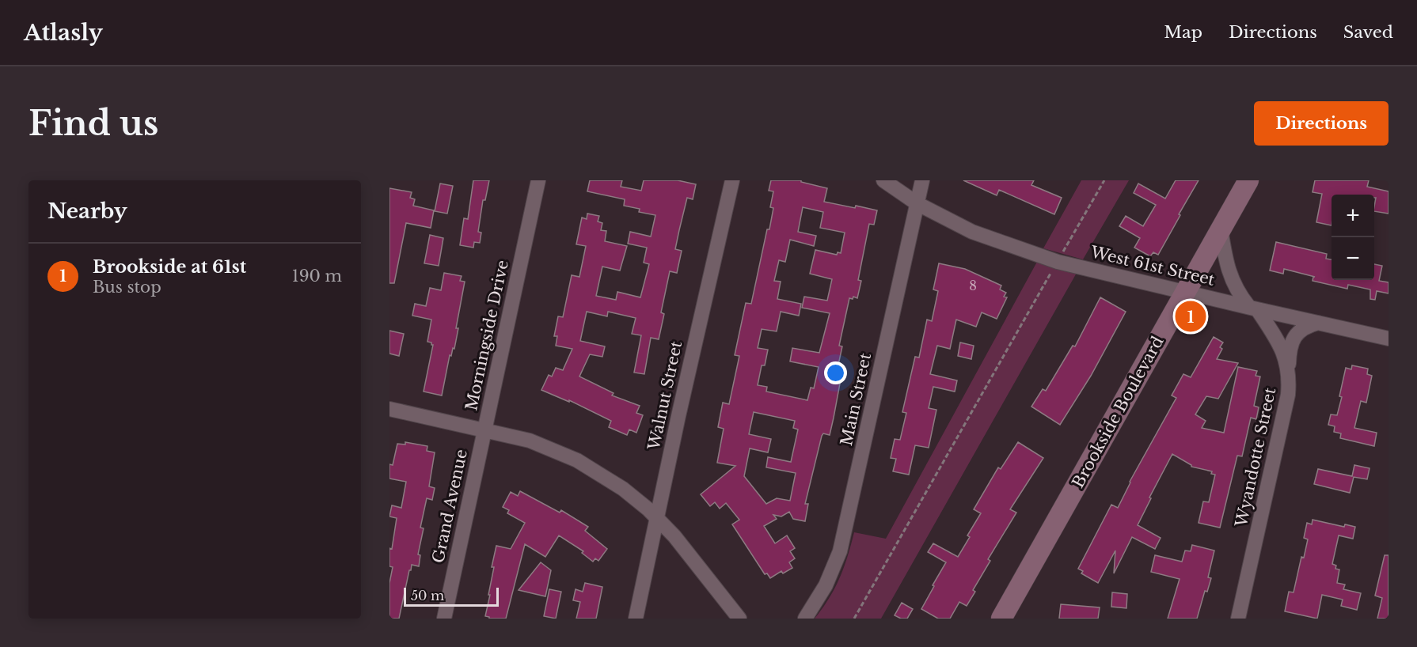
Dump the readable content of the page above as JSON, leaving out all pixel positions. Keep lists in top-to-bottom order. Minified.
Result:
{"streets":{"main road":["Brookside Boulevard"],"street":["West 61st Street","Morningside Drive","Walnut Street","Main Street","Wyandotte Street","Grand Avenue"]},"crossings":[["West 61st Street","Main Street"],["West 61st Street","Brookside Boulevard"],["West 61st Street","Wyandotte Street"],["Morningside Drive","Walnut Street"],["Morningside Drive","Grand Avenue"],["Brookside Boulevard","Wyandotte Street"]],"house_numbers":["8"],"scale_bar":"50 m","page":{"header":"Atlasly","nav":["Map","Directions","Saved"],"buttons":"Directions","title":"Find us","heading":"Nearby","map_buttons":["+","−"],"list":[{"mark":"1","name":"Brookside at 61st","note":"Bus stop","value":"190 m"}],"pins":"1","scale":"50 m"}}
